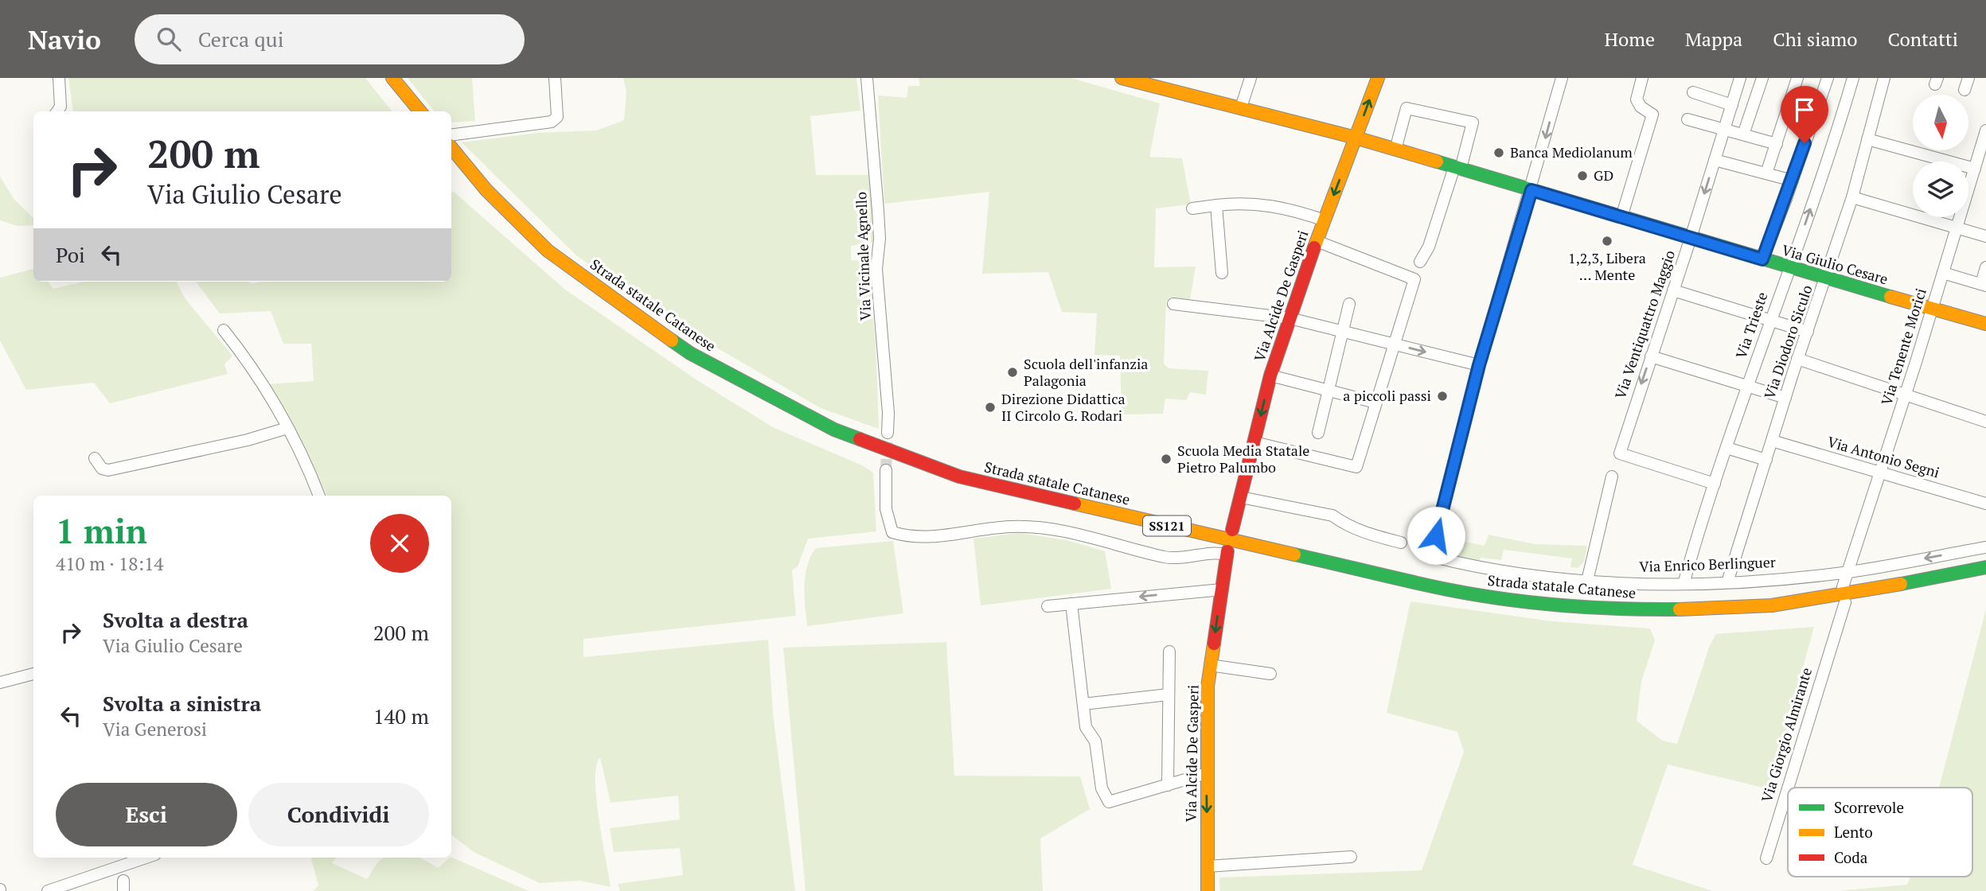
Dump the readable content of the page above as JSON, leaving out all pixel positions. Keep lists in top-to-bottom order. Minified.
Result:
{"streets":{"street":["Via Vicinale Agnello","Via Giulio Cesare","Via Alcide De Gasperi","Strada statale Catanese","Via Ventiquattro Maggio","Via Trieste","Via Diodoro Siculo","Via Tenente Morici","Via Antonio Segni","SS121","Via Enrico Berlinguer","Via Giorgio Almirante"]},"crossings":[["Via Giulio Cesare","Via Alcide De Gasperi"],["Via Giulio Cesare","Via Ventiquattro Maggio"],["Via Giulio Cesare","Via Trieste"],["Via Giulio Cesare","Via Diodoro Siculo"],["Via Giulio Cesare","Via Tenente Morici"],["Via Ventiquattro Maggio","Via Trieste"],["Via Trieste","Via Enrico Berlinguer"],["Via Diodoro Siculo","Via Antonio Segni"],["Via Diodoro Siculo","Via Enrico Berlinguer"],["Via Tenente Morici","Via Antonio Segni"],["Via Tenente Morici","Via Enrico Berlinguer"]],"places":["Banca Mediolanum","GD","1,2,3, Libera ... Mente","Scuola dell'infanzia Palagonia","a piccoli passi","Direzione Didattica II Circolo G. Rodari","Scuola Media Statale Pietro Palumbo"],"legend":["Scorrevole","Lento","Coda"],"north":"bottom","page":{"header":"Navio","search":"Cerca qui","nav":["Home","Mappa","Chi siamo","Contatti"],"turn":["200 m","Via Giulio Cesare"],"then":"Poi","heading":["1 min","410 m · 18:14"],"list":[{"name":"Svolta a destra","note":"Via Giulio Cesare","value":"200 m"},{"name":"Svolta a sinistra","note":"Via Generosi","value":"140 m"}],"buttons":["Esci","Condividi"]}}
